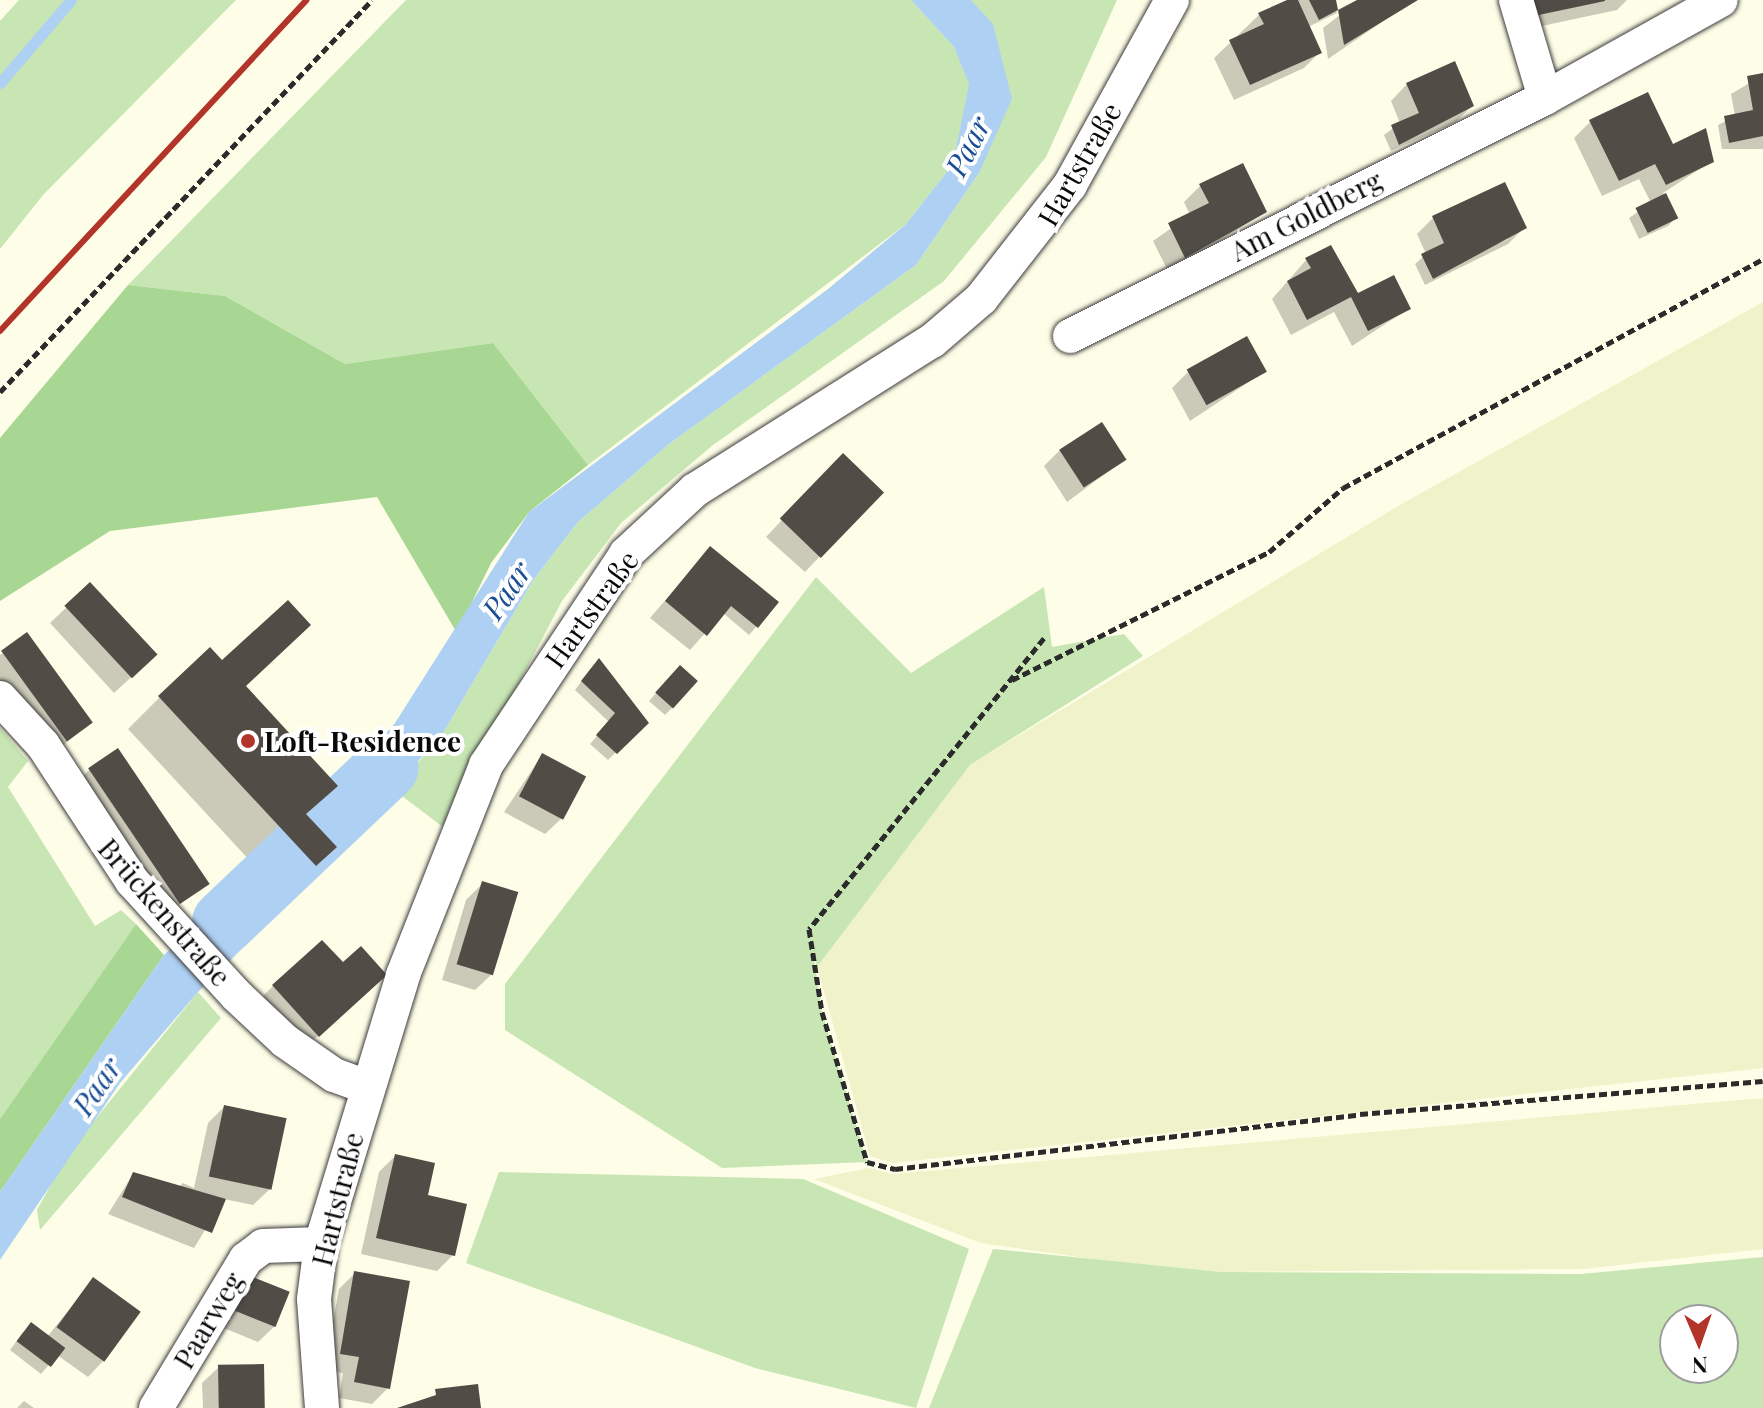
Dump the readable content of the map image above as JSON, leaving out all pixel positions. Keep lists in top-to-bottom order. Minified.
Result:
{"streets":{"street":["Hartstraße","Am Goldberg","Brückenstraße","Paarweg"]},"crossings":[["Hartstraße","Brückenstraße"],["Hartstraße","Paarweg"]],"water":["Paar"],"places":["Loft-Residence"],"north":"bottom"}
